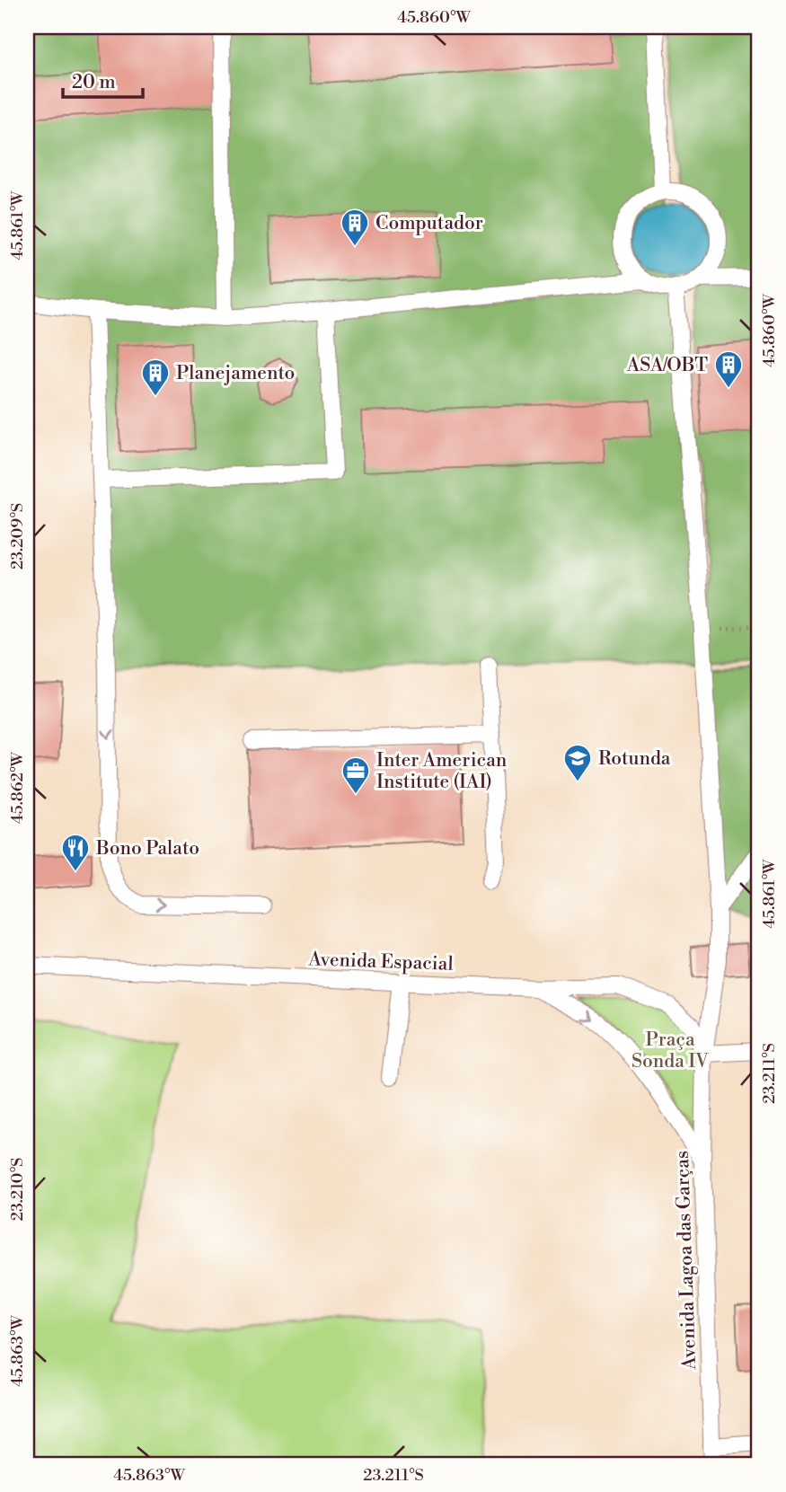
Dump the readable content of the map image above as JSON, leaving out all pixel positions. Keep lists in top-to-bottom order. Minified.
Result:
{"streets":{"lane":["Avenida Espacial","Avenida Lagoa das Garças"]},"crossings":[["Avenida Espacial","Avenida Lagoa das Garças"]],"parks":["Praça Sonda IV"],"places":{"building":["Computador","ASA/OBT","Planejamento"],"school or university":["Rotunda"],"office":["Inter American Institute (IAI)"],"restaurant":["Bono Palato"]},"scale_bar":"20 m","coordinates":["45.860°W","45.861°W","23.209°S","45.862°W","23.211°S","23.210°S","45.863°W"]}
